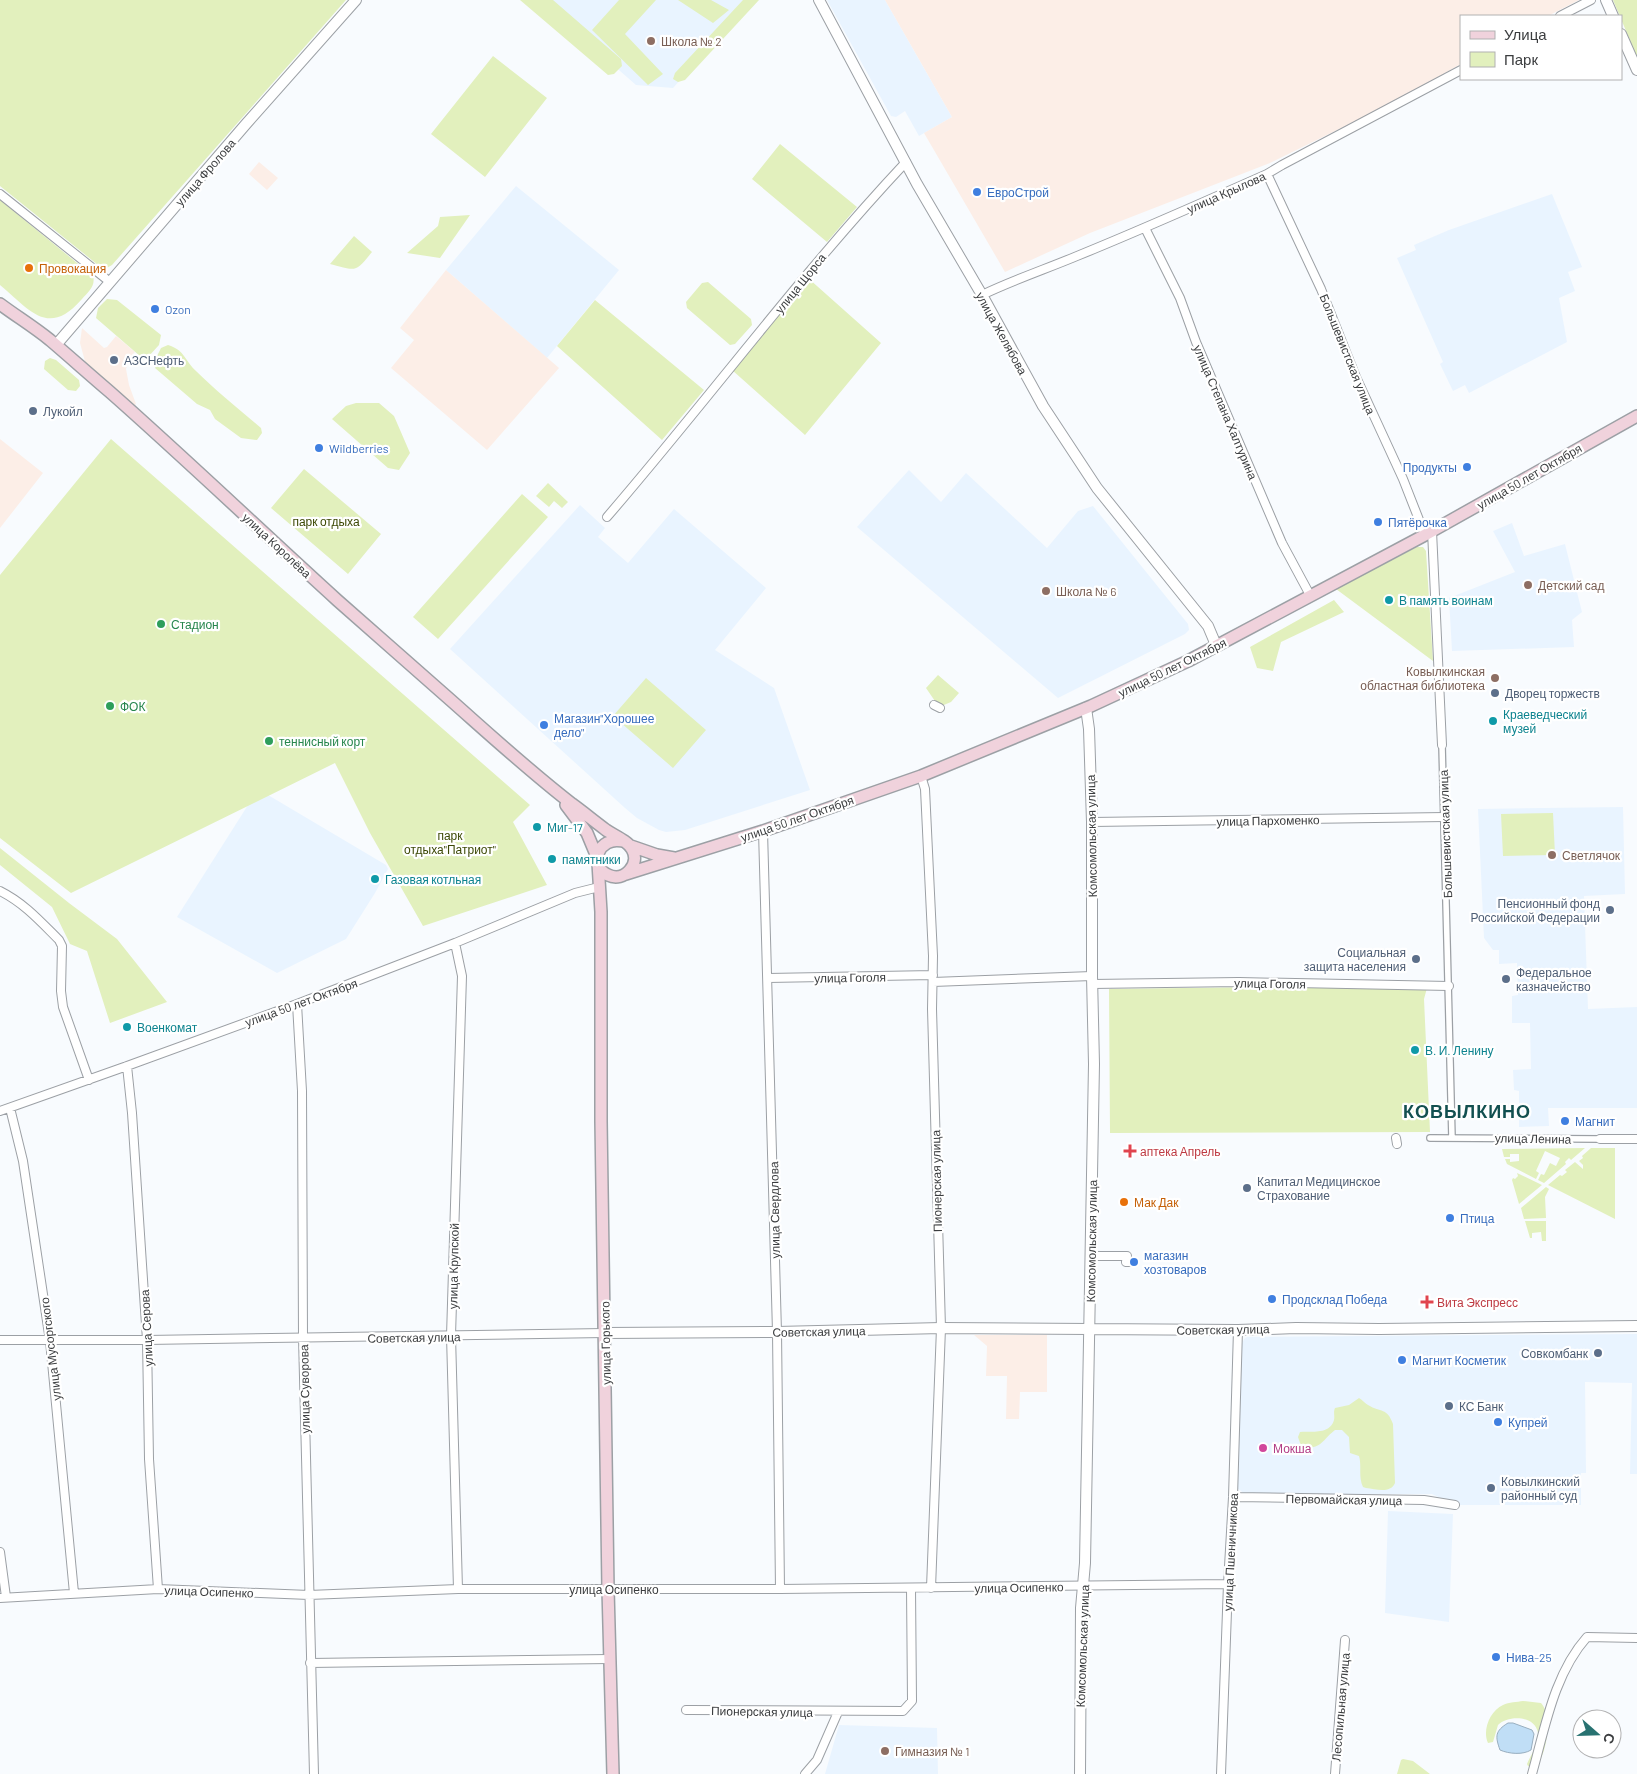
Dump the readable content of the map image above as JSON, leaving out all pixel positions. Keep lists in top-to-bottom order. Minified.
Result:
{"streets":{"main road":["улица 50 лет Октября","улица Королёва","улица Горького"],"street":["улица Фролова","улица Крылова","улица Щорса","улица Желябова","Большевистская улица","улица Степана Халтурина","улица Пархоменко","Комсомольская улица","улица Гоголя","улица Ленина","Пионерская улица","улица Свердлова","улица Крупской","улица Серова","Советская улица","улица Мусоргского","улица Суворова","Первомайская улица","улица Пшеничникова","улица Осипенко","Лесопильная улица"]},"crossings":[["улица Фролова","улица Королёва"],["улица Крылова","улица Желябова"],["улица Крылова","Большевистская улица"],["улица Крылова","улица Степана Халтурина"],["улица Щорса","улица Желябова"],["улица Желябова","улица 50 лет Октября"],["Большевистская улица","улица 50 лет Октября"],["Большевистская улица","улица Пархоменко"],["Большевистская улица","улица Гоголя"],["Большевистская улица","улица Ленина"],["улица Степана Халтурина","улица 50 лет Октября"],["улица 50 лет Октября","улица Королёва"],["улица 50 лет Октября","Комсомольская улица"],["улица 50 лет Октября","Пионерская улица"],["улица 50 лет Октября","улица Свердлова"],["улица 50 лет Октября","улица Крупской"],["улица 50 лет Октября","улица Серова"],["улица 50 лет Октября","улица Горького"],["улица 50 лет Октября","улица Мусоргского"],["улица 50 лет Октября","улица Суворова"],["улица Королёва","улица Горького"],["улица Пархоменко","Комсомольская улица"],["Комсомольская улица","улица Гоголя"],["Комсомольская улица","Советская улица"],["Комсомольская улица","улица Осипенко"],["улица Гоголя","Пионерская улица"],["улица Гоголя","улица Свердлова"],["Пионерская улица","Советская улица"],["Пионерская улица","улица Осипенко"],["улица Свердлова","Советская улица"],["улица Свердлова","улица Осипенко"],["улица Крупской","Советская улица"],["улица Крупской","улица Осипенко"],["улица Серова","Советская улица"],["улица Серова","улица Осипенко"],["Советская улица","улица Горького"],["Советская улица","улица Мусоргского"],["Советская улица","улица Суворова"],["Советская улица","улица Пшеничникова"],["улица Горького","улица Осипенко"],["улица Мусоргского","улица Осипенко"],["улица Суворова","улица Осипенко"],["Первомайская улица","улица Пшеничникова"],["улица Пшеничникова","улица Осипенко"]],"districts":["КОВЫЛКИНО"],"parks":["парк отдыха","парк отдыха\"Патриот\""],"places":{"other":["Школа № 2","ЕвроСтрой","Провокация","Ozon","АЗСНефть","Лукойл","Wildberries","Продукты","Пятёрочка","Детский сад","Школа № 6","В память воинам","Стадион","Ковылкинская областная библиотека","Дворец торжеств","ФОК","Краеведческий музей","Магазин\"Хорошее дело\"","теннисный корт","Миг-17","Светлячок","памятники","Газовая котльная","Пенсионный фонд Российской Федерации","Социальная защита населения","Федеральное казначейство","Военкомат","В. И. Ленину","Магнит","Капитал Медицинское Страхование","Мак Дак","Птица","магазин хозтоваров","Продсклад Победа","Совкомбанк","Магнит Косметик","КС Банк","Купрей","Мокша","Ковылкинский районный суд","Нива-25","Гимназия № 1"],"health":["аптека Апрель","Вита Экспресс"]},"legend":["Улица","Парк"],"north":"right"}
